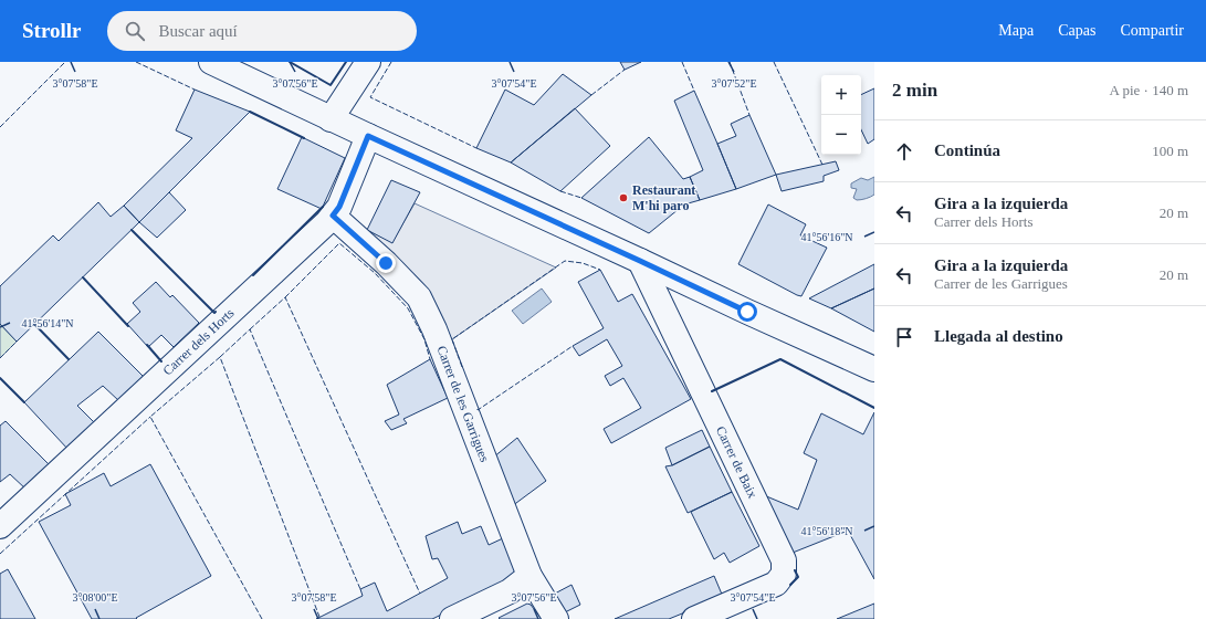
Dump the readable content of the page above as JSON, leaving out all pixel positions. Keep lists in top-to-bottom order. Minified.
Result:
{"streets":{"street":["Carrer dels Horts","Carrer de les Garrigues","Carrer de Baix"]},"crossings":[["Carrer dels Horts","Carrer de les Garrigues"]],"places":["Restaurant M'hi paro"],"page":{"header":"Strollr","search":"Buscar aquí","nav":["Mapa","Capas","Compartir"],"heading":["2 min","A pie · 140 m"],"map_buttons":["+","−"],"list":[["Continúa","100 m"],["Gira a la izquierda","Carrer dels Horts","20 m"],["Gira a la izquierda","Carrer de les Garrigues","20 m"],"Llegada al destino"]},"coordinates":["3°07'58\"E","3°07'56\"E","3°07'54\"E","3°07'52\"E","41°56'16\"N","41°56'14\"N","41°56'18\"N","3°08'00\"E"]}
